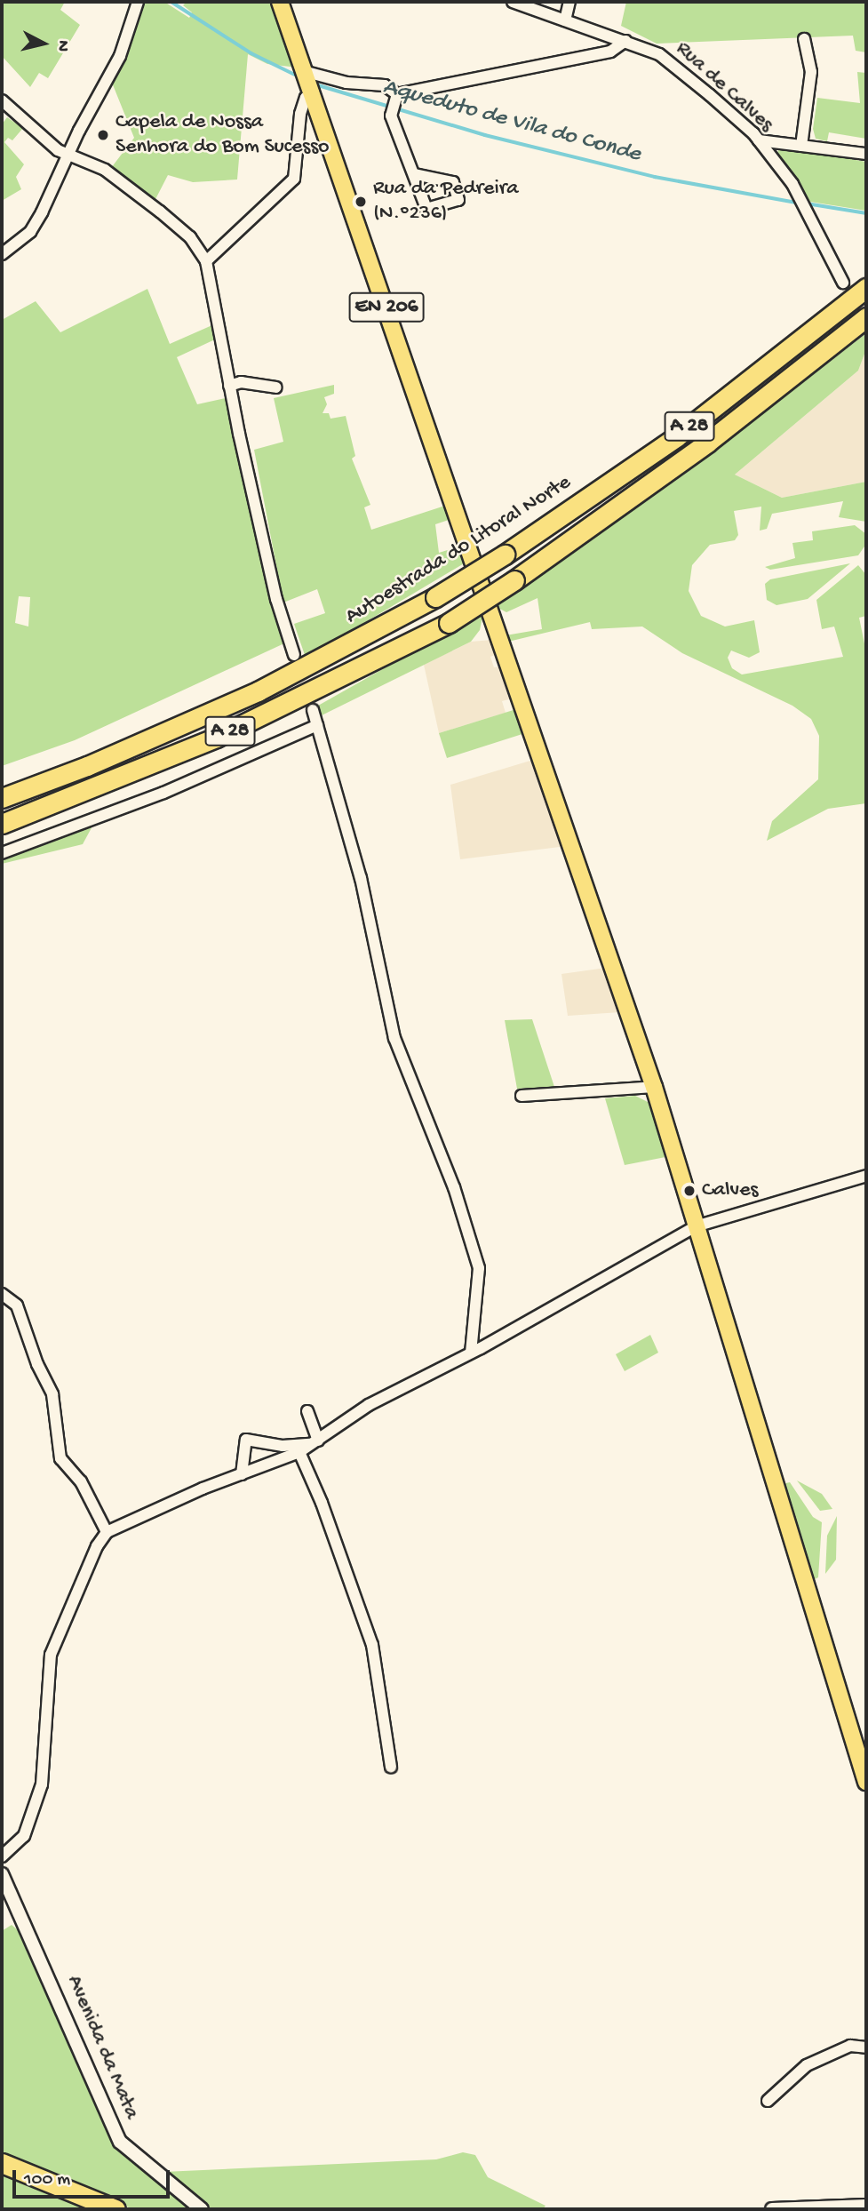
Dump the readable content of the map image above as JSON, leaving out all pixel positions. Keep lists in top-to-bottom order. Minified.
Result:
{"streets":{"highway":["A 28","Autoestrada do Litoral Norte"],"main road":["EN 206"],"street":["Rua de Calves","Avenida da Mata"]},"water":["Aqueduto de Vila do Conde"],"places":["Capela de Nossa Senhora do Bom Sucesso","Rua da Pedreira (N.º236)","Calves"],"scale_bar":"100 m","north":"right"}
